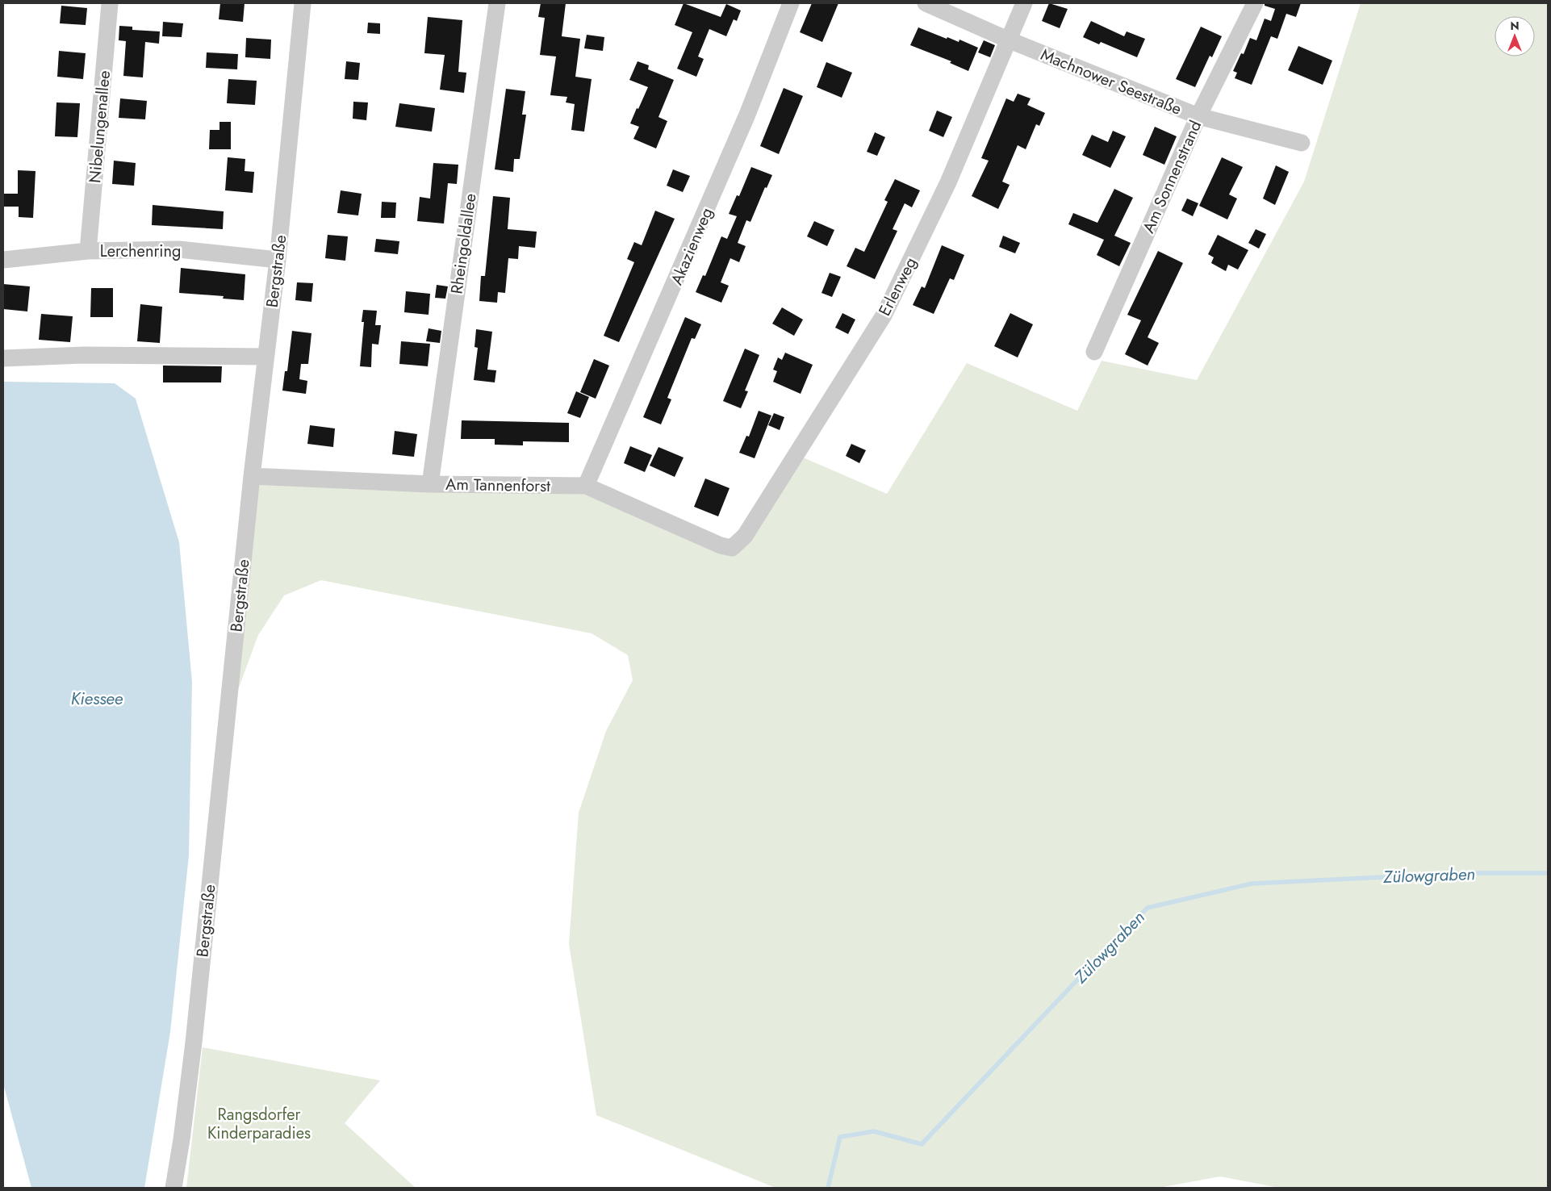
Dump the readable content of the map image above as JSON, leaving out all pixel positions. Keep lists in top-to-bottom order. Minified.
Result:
{"streets":{"street":["Machnower Seestraße","Nibelungenallee","Am Sonnenstrand","Rheingoldallee","Akazienweg","Lerchenring","Bergstraße","Erlenweg","Am Tannenforst"]},"crossings":[["Machnower Seestraße","Am Sonnenstrand"],["Machnower Seestraße","Erlenweg"],["Nibelungenallee","Lerchenring"],["Rheingoldallee","Am Tannenforst"],["Akazienweg","Am Tannenforst"],["Lerchenring","Bergstraße"],["Bergstraße","Am Tannenforst"],["Erlenweg","Am Tannenforst"]],"water":["Kiessee","Zülowgraben"],"parks":["Rangsdorfer Kinderparadies"],"north":"top"}
